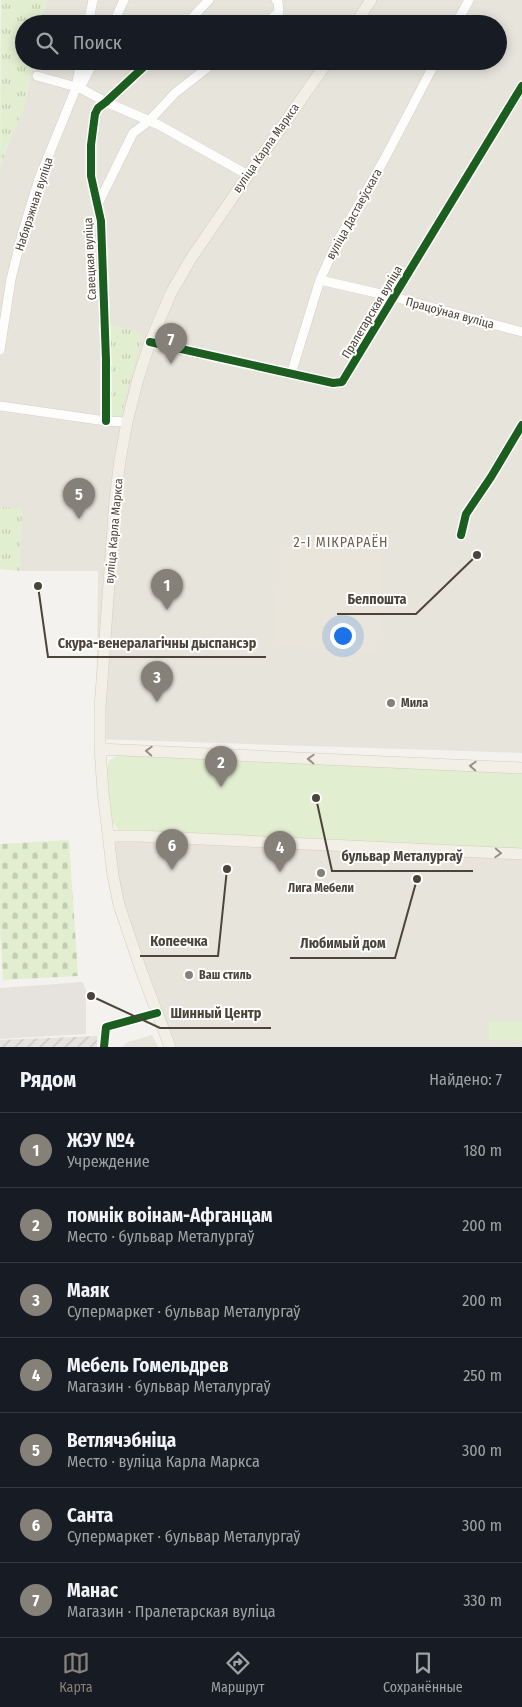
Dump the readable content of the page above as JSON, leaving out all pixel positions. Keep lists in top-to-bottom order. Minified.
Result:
{"streets":{"main road":["вуліца Карла Маркса"],"street":["Набярэжная вуліца","вуліца Дастаеўскага","Савецкая вуліца","Пралетарская вуліца","Працоўная вуліца"]},"crossings":[["вуліца Карла Маркса","Пралетарская вуліца"],["вуліца Дастаеўскага","Пралетарская вуліца"],["вуліца Дастаеўскага","Працоўная вуліца"],["Пралетарская вуліца","Працоўная вуліца"]],"districts":["2-І МІКРАРАЁН"],"places":["Белпошта","Скура-венералагічны дыспансэр","Мила","бульвар Металургаў","Копеечка","Лига Мебели","Любимый дом","Ваш стиль","Шинный Центр"],"page":{"search":"Поиск","pins":["7","5","1","3","2","6","4"],"heading":["Рядом","Найдено: 7"],"list":[{"mark":"1","name":"ЖЭУ №4","note":"Учреждение","value":"180 m"},{"mark":"2","name":"помнік воінам-Афганцам","note":"Место · бульвар Металургаў","value":"200 m"},{"mark":"3","name":"Маяк","note":"Супермаркет · бульвар Металургаў","value":"200 m"},{"mark":"4","name":"Мебель Гомельдрев","note":"Магазин · бульвар Металургаў","value":"250 m"},{"mark":"5","name":"Ветлячэбніца","note":"Место · вуліца Карла Маркса","value":"300 m"},{"mark":"6","name":"Санта","note":"Супермаркет · бульвар Металургаў","value":"300 m"},{"mark":"7","name":"Манас","note":"Магазин · Пралетарская вуліца","value":"330 m"}],"nav":["Карта","Маршрут","Сохранённые"]}}
